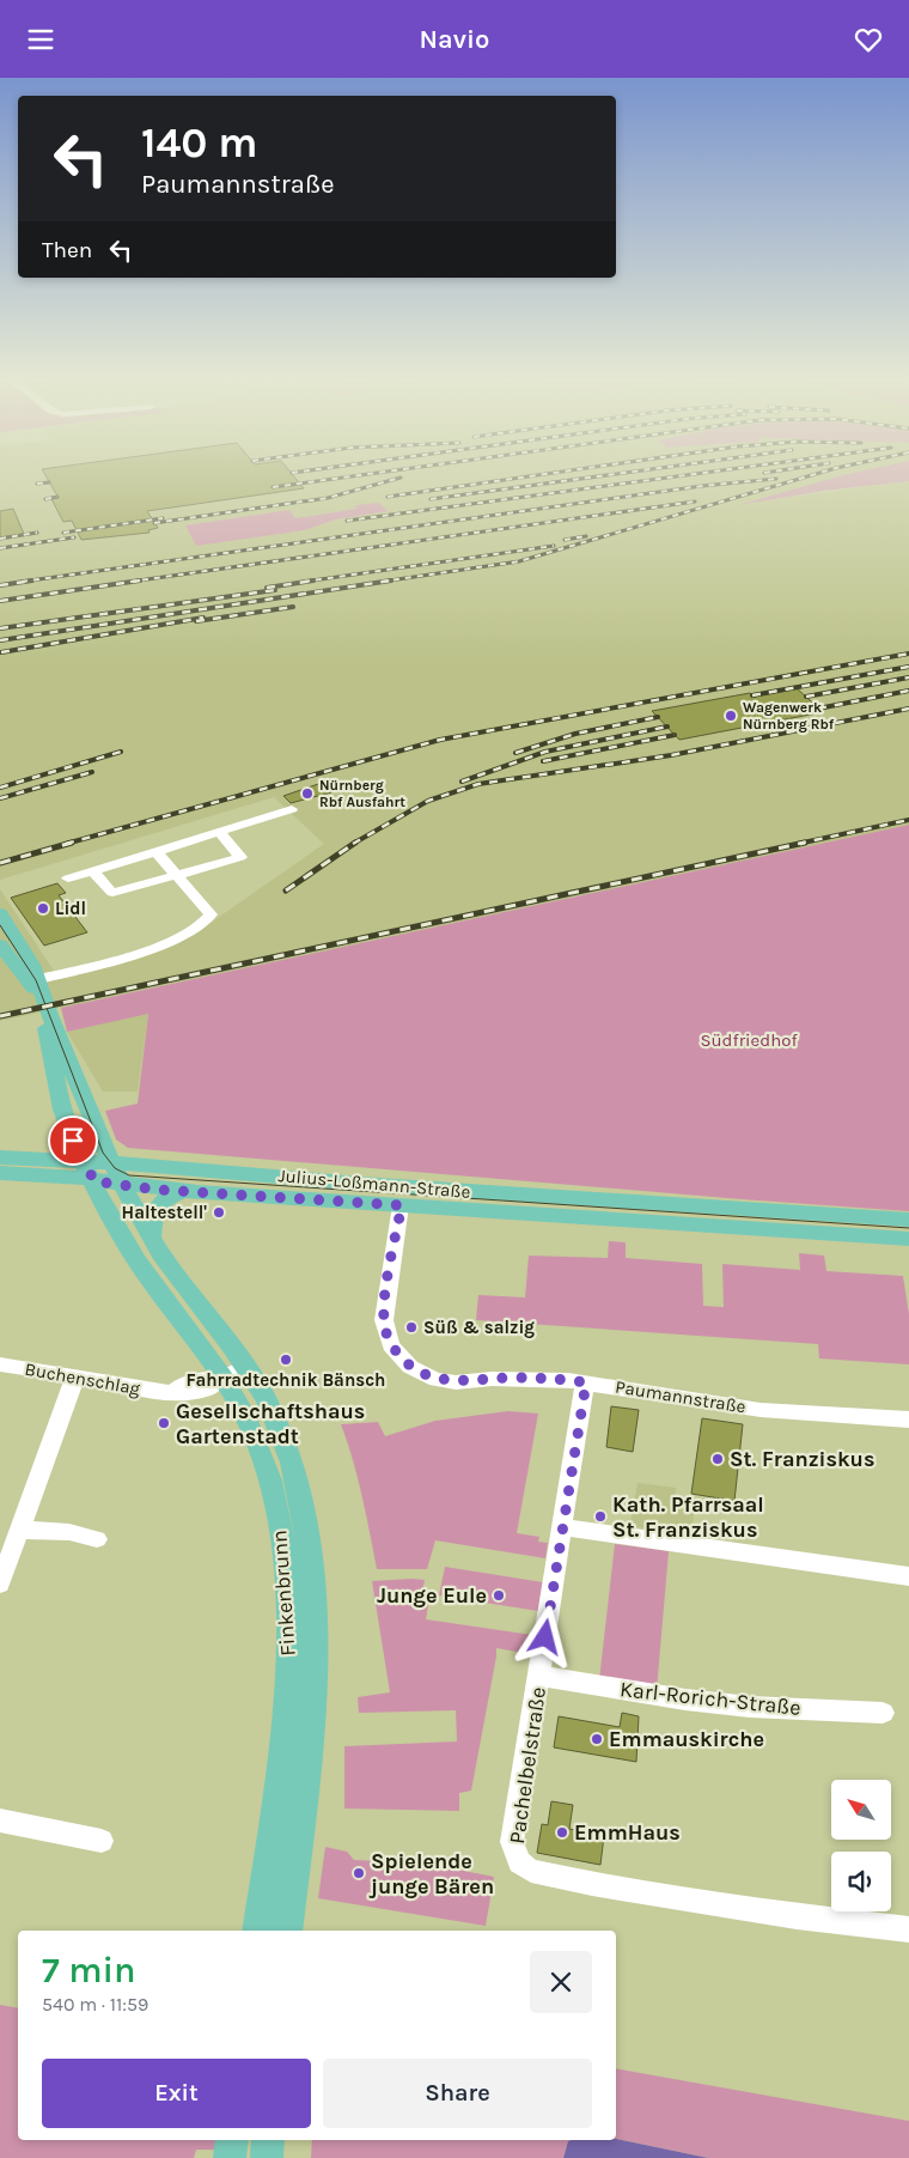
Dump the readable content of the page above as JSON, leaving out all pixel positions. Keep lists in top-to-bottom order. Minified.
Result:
{"streets":{"main road":["Julius-Loßmann-Straße","Finkenbrunn"],"street":["Buchenschlag","Paumannstraße","Karl-Rorich-Straße","Pachelbelstraße"]},"crossings":[["Julius-Loßmann-Straße","Paumannstraße"],["Julius-Loßmann-Straße","Finkenbrunn"],["Buchenschlag","Finkenbrunn"],["Paumannstraße","Pachelbelstraße"],["Karl-Rorich-Straße","Pachelbelstraße"]],"parks":["Südfriedhof"],"places":["Wagenwerk Nürnberg Rbf","Nürnberg Rbf Ausfahrt","Lidl","Haltestell'","Süß & salzig","Fahrradtechnik Bänsch","Gesellschaftshaus Gartenstadt","St. Franziskus","Kath. Pfarrsaal St. Franziskus","Junge Eule","Emmauskirche","EmmHaus","Spielende junge Bären"],"north":"top left","page":{"header":"Navio","turn":["140 m","Paumannstraße"],"then":"Then","heading":["7 min","540 m · 11:59"],"buttons":["Exit","Share"]}}
